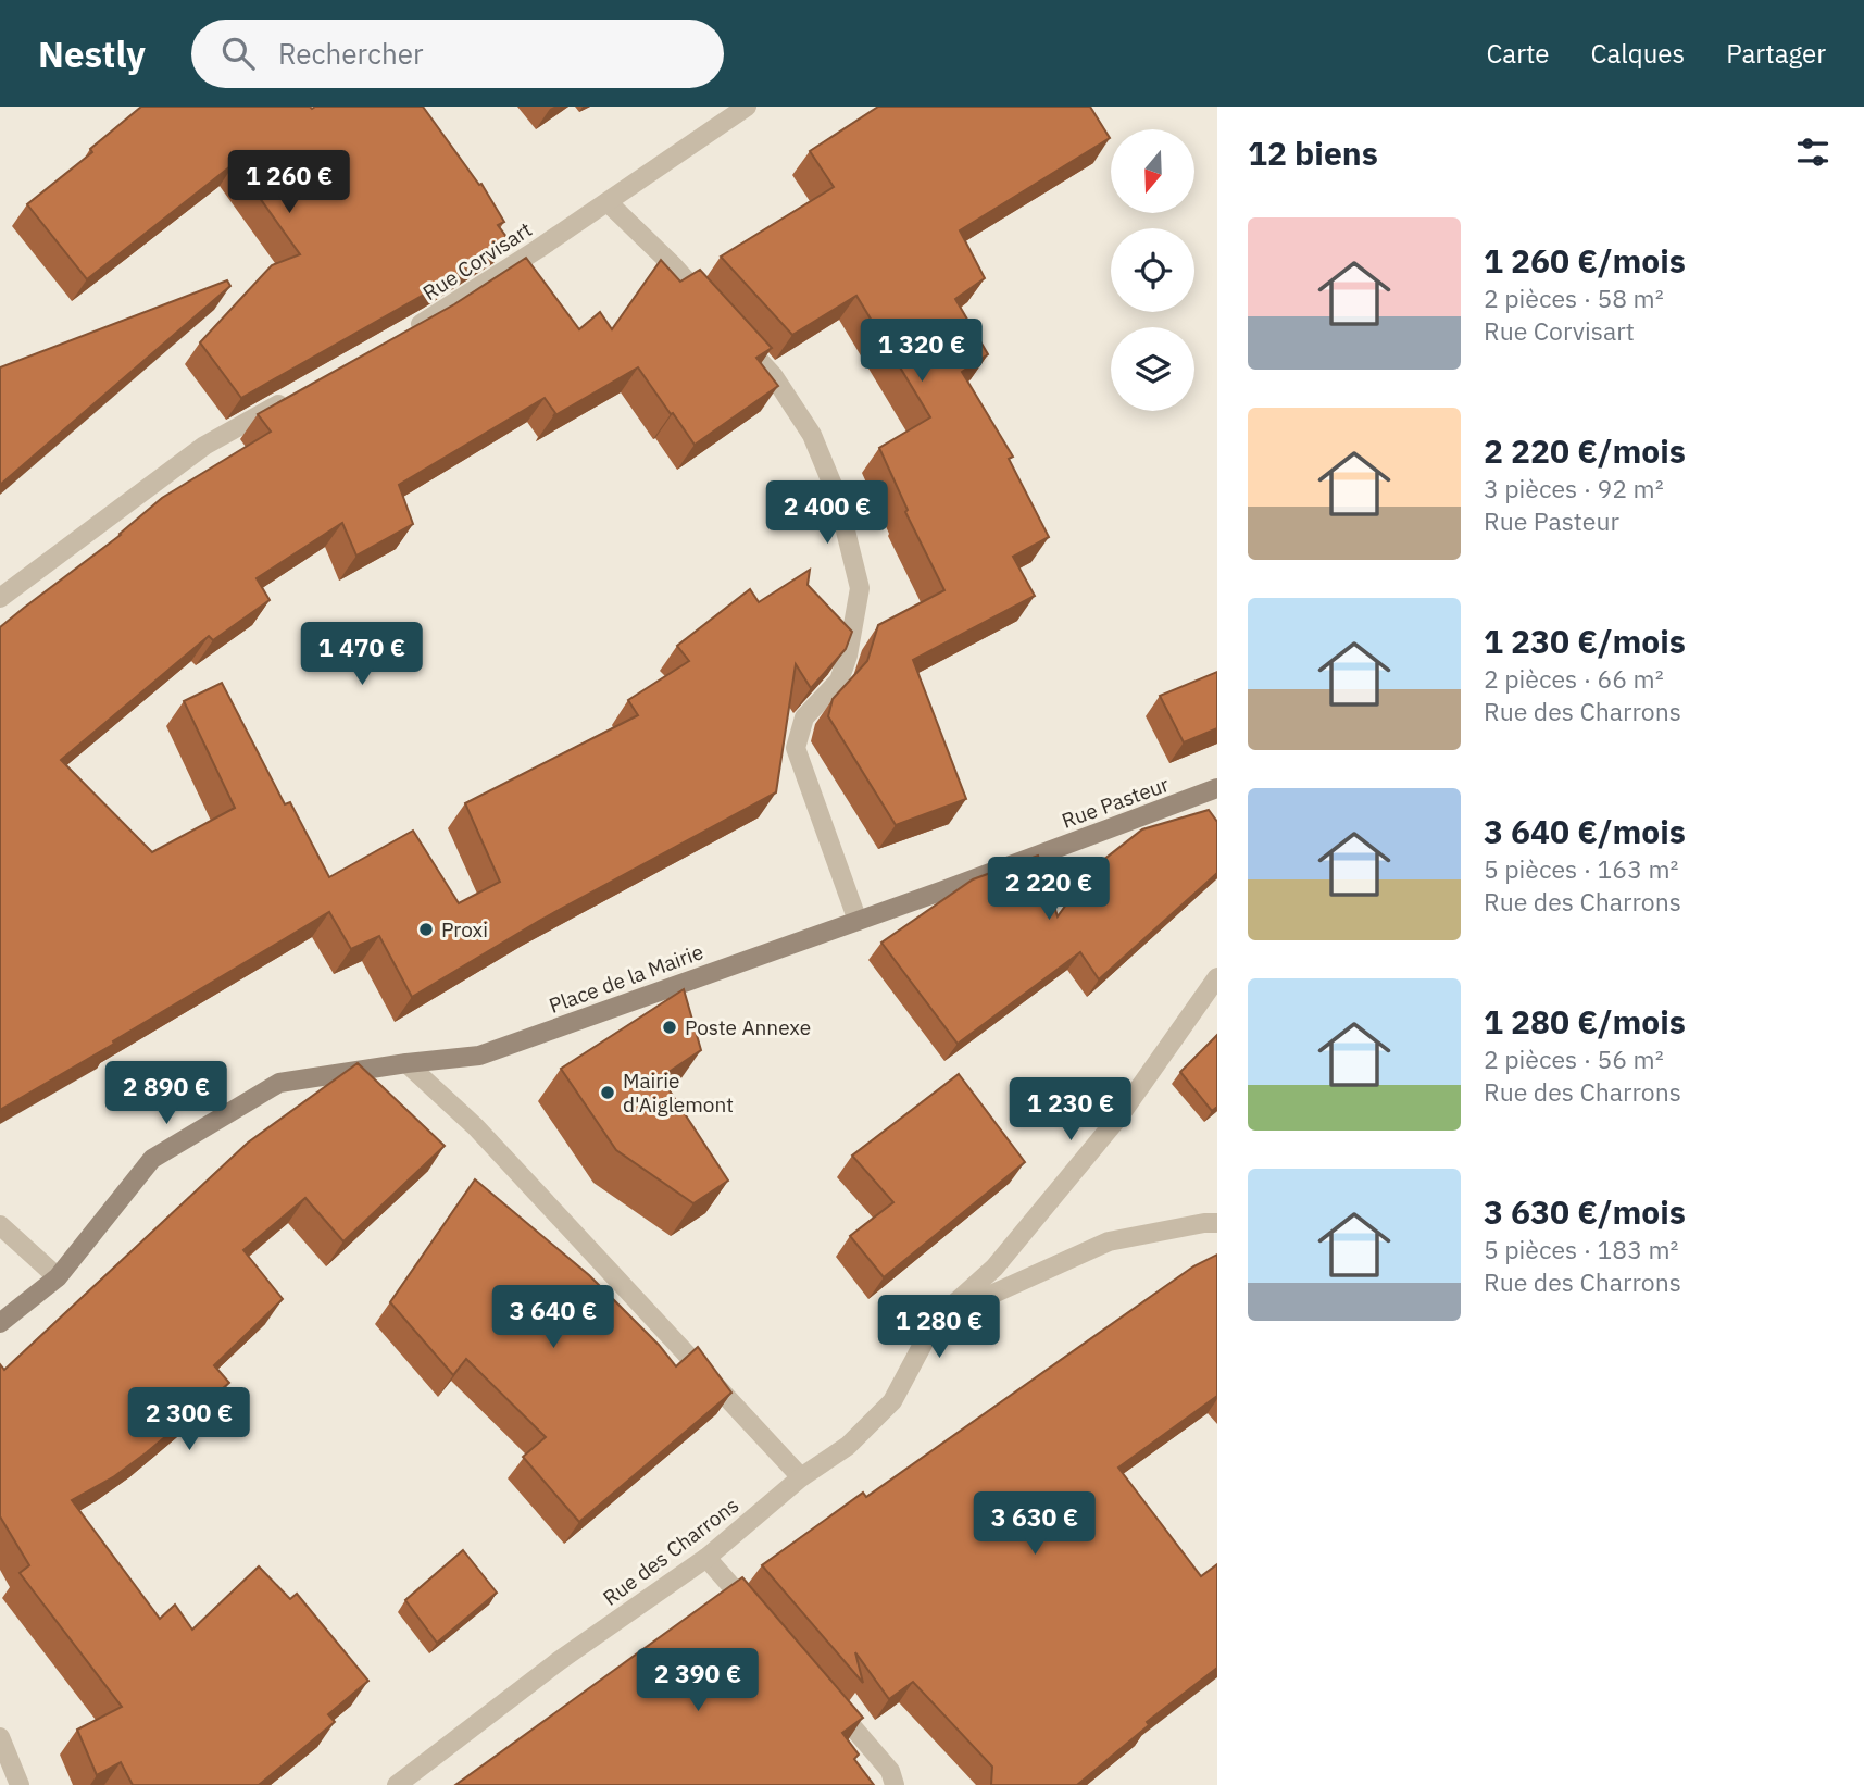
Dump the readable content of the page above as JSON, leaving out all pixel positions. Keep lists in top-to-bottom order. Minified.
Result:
{"streets":{"street":["Rue Corvisart","Rue Pasteur","Place de la Mairie","Rue des Charrons"]},"crossings":[["Rue Pasteur","Place de la Mairie"]],"places":["Proxi","Poste Annexe","Mairie d'Aiglemont"],"north":"bottom","page":{"header":"Nestly","search":"Rechercher","nav":["Carte","Calques","Partager"],"heading":"12 biens","price":["1 260 €","1 320 €","2 400 €","1 470 €","2 220 €","2 890 €","1 230 €","3 640 €","1 280 €","2 300 €","3 630 €","2 390 €"],"list":[{"name":"1 260 €/mois","note":"2 pièces · 58 m² · Rue Corvisart"},{"name":"2 220 €/mois","note":"3 pièces · 92 m² · Rue Pasteur"},{"name":"1 230 €/mois","note":"2 pièces · 66 m² · Rue des Charrons"},{"name":"3 640 €/mois","note":"5 pièces · 163 m² · Rue des Charrons"},{"name":"1 280 €/mois","note":"2 pièces · 56 m² · Rue des Charrons"},{"name":"3 630 €/mois","note":"5 pièces · 183 m² · Rue des Charrons"}]}}
